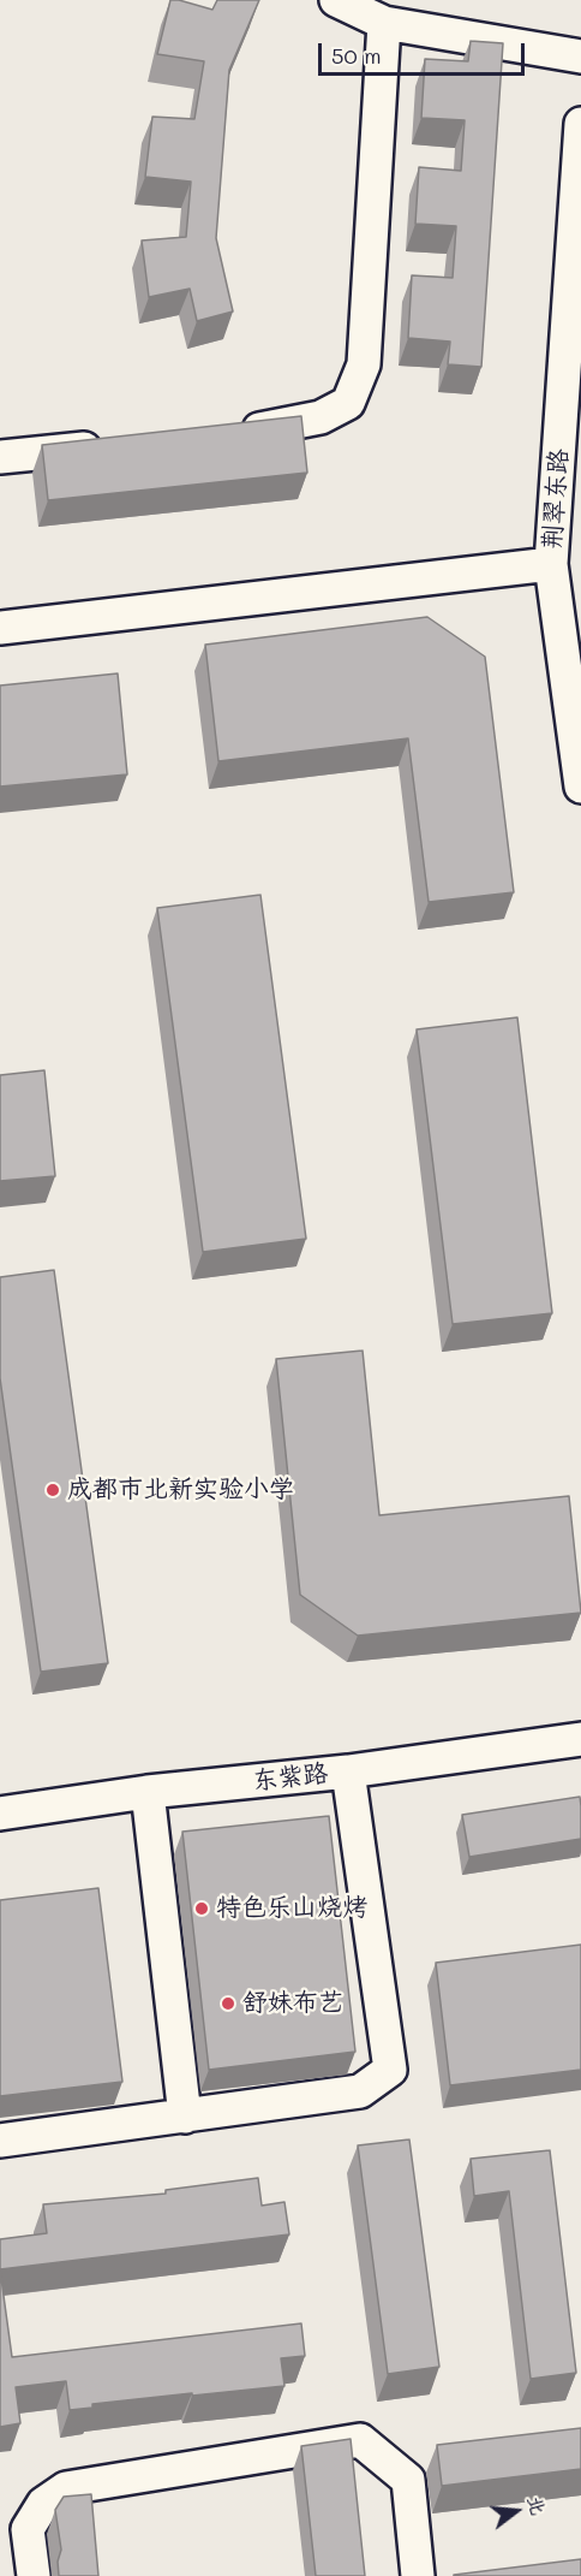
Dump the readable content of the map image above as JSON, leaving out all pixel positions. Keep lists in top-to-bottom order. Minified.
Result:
{"streets":{"street":["荆翠东路","东紫路"]},"places":["成都市北新实验小学","特色乐山烧烤","舒妹布艺"],"scale_bar":"50 m","north":"right"}
